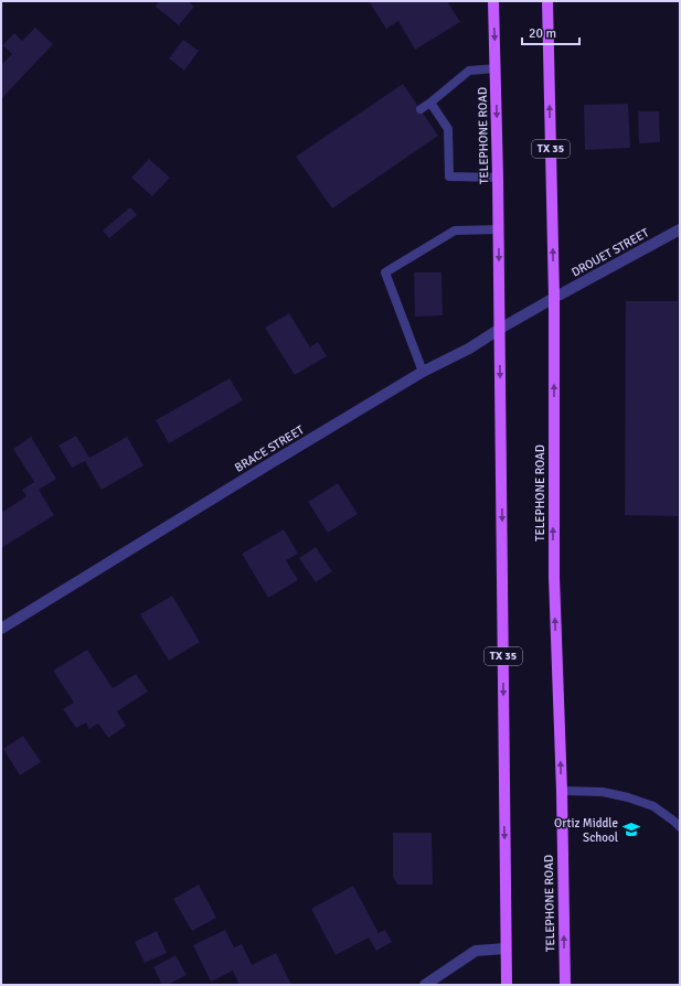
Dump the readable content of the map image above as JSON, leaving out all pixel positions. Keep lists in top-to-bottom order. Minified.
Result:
{"streets":{"main road":["TELEPHONE ROAD","TX 35"],"street":["DROUET STREET","BRACE STREET"]},"crossings":[["TELEPHONE ROAD","DROUET STREET"],["TELEPHONE ROAD","BRACE STREET"],["DROUET STREET","BRACE STREET"]],"places":{"school or university":["Ortiz Middle School"]},"scale_bar":"20 m"}
